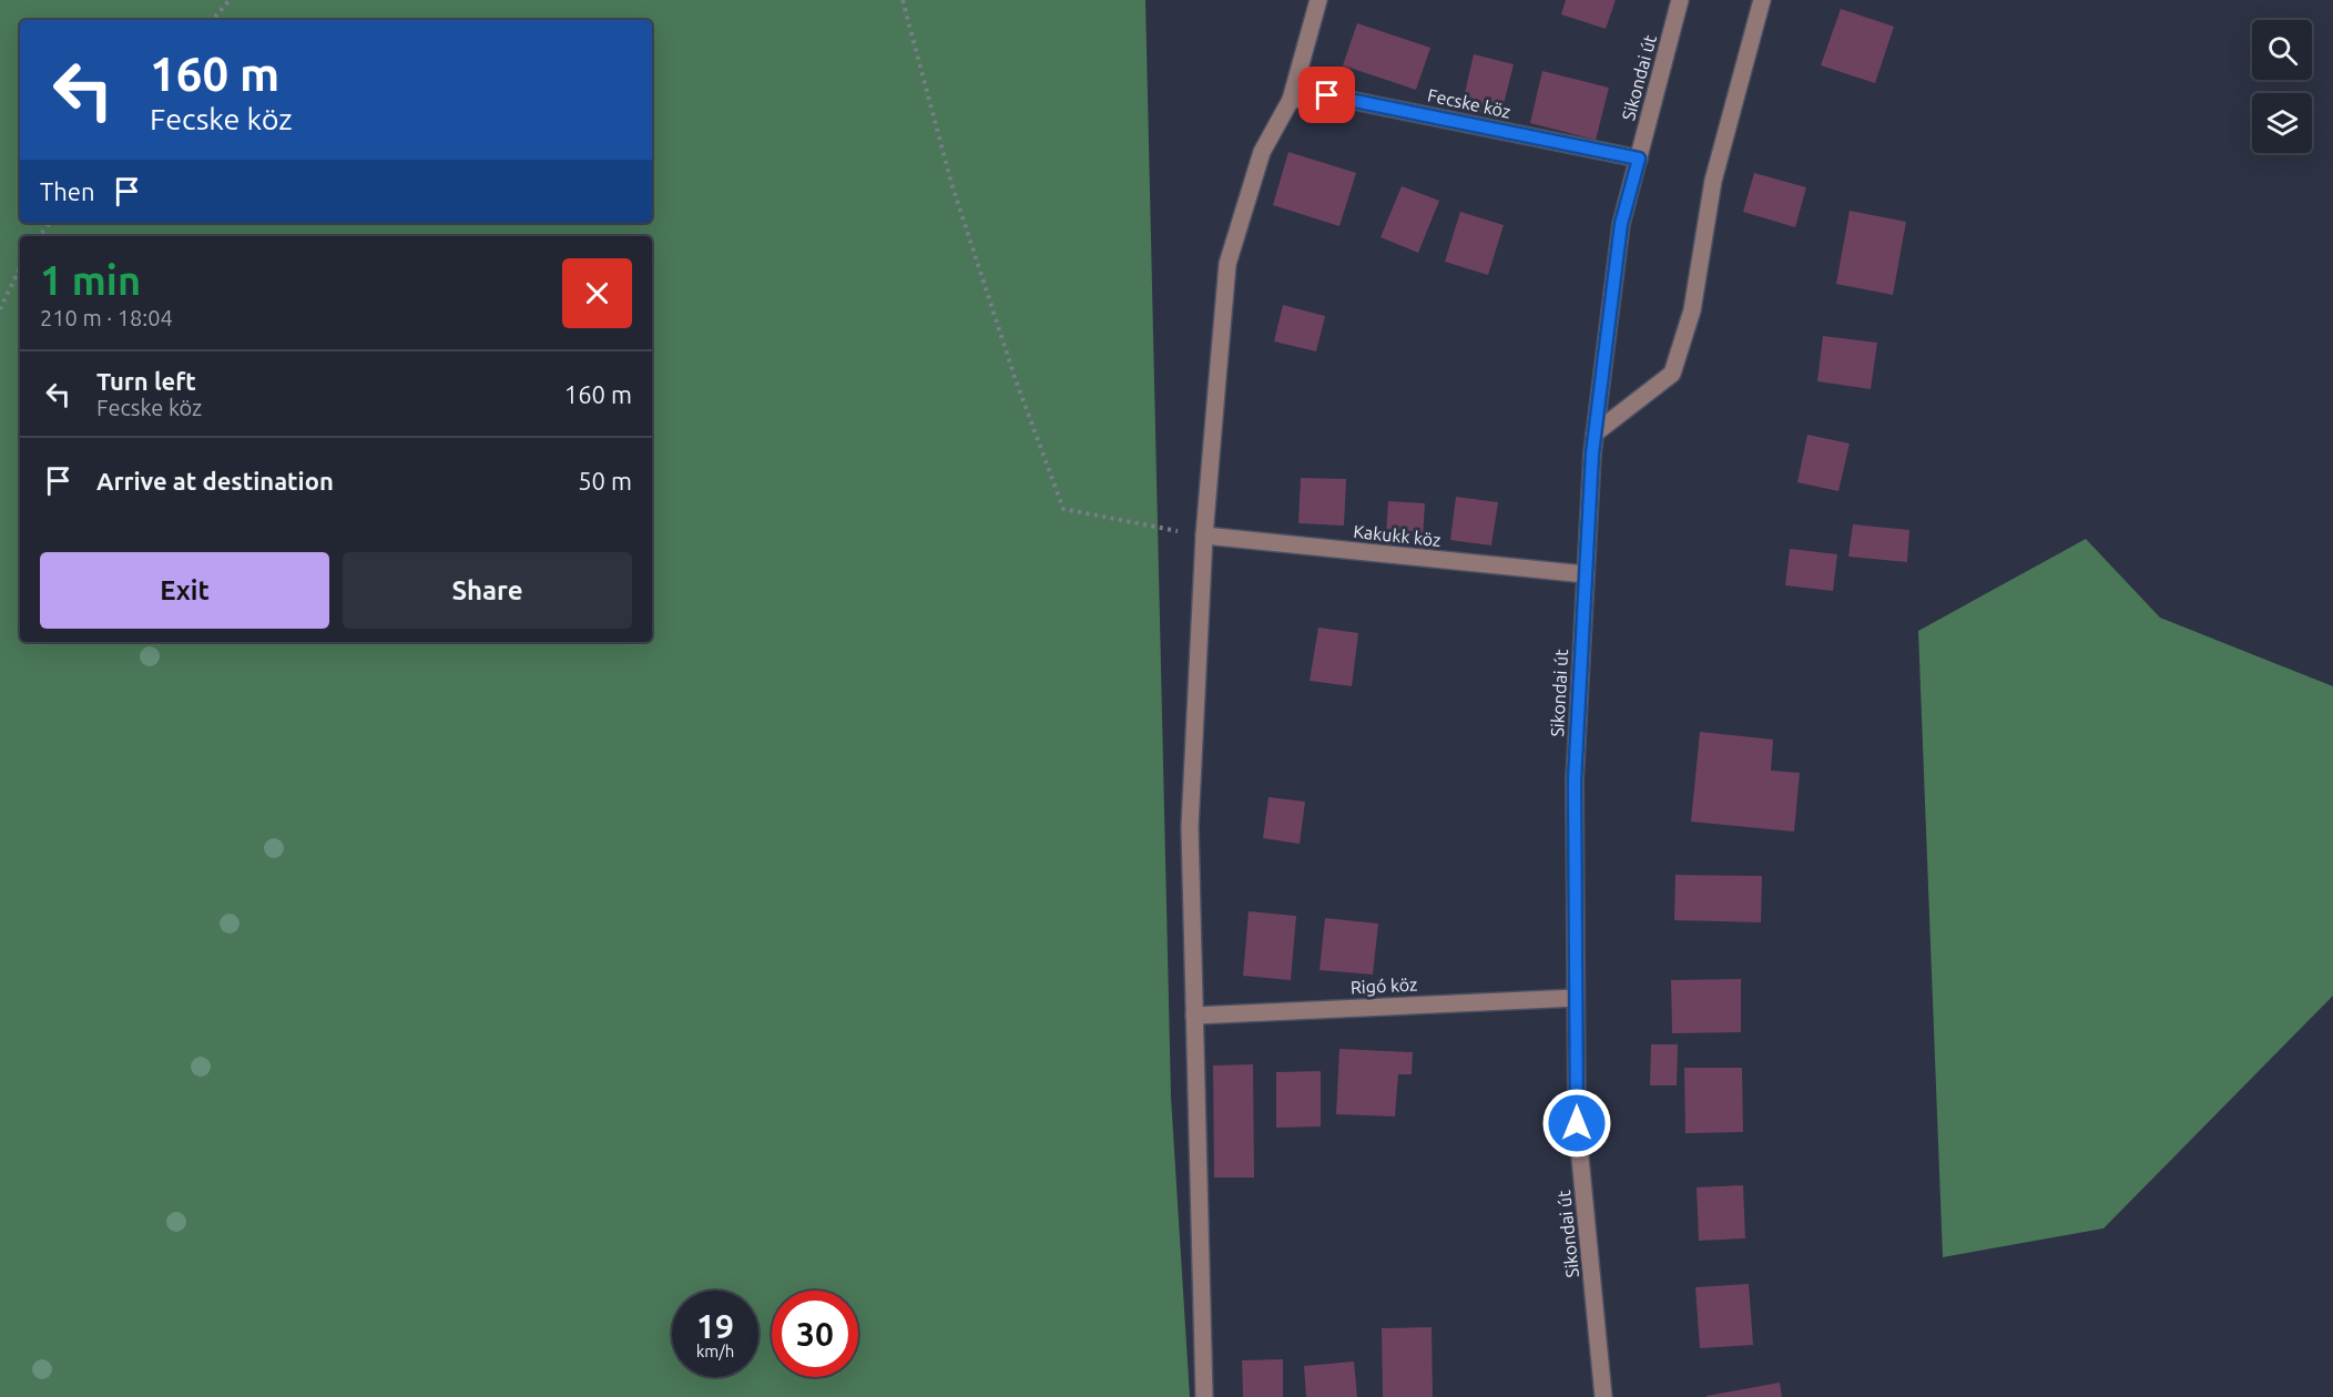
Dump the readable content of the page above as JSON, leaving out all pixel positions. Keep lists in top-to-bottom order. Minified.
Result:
{"streets":{"street":["Sikondai út","Fecske köz","Kakukk köz","Rigó köz"]},"crossings":[["Sikondai út","Fecske köz"],["Sikondai út","Kakukk köz"],["Sikondai út","Rigó köz"]],"page":{"turn":["160 m","Fecske köz"],"then":"Then","heading":["1 min","210 m · 18:04"],"list":[{"name":"Turn left","note":"Fecske köz","value":"160 m"},{"name":"Arrive at destination","value":"50 m"}],"buttons":["Exit","Share"],"speed":"19 km/h","limit":"30"}}
